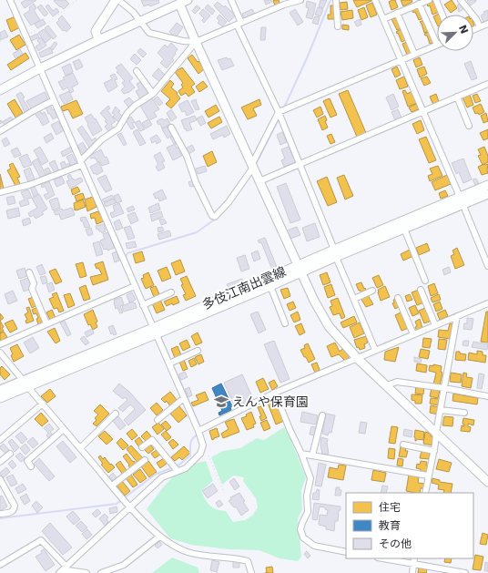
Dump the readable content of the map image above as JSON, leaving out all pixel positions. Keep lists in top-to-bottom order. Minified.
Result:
{"streets":{"main road":["多伎江南出雲線"]},"places":{"school or university":["えんや保育園"]},"legend":["住宅","教育","その他"],"north":"top right"}
